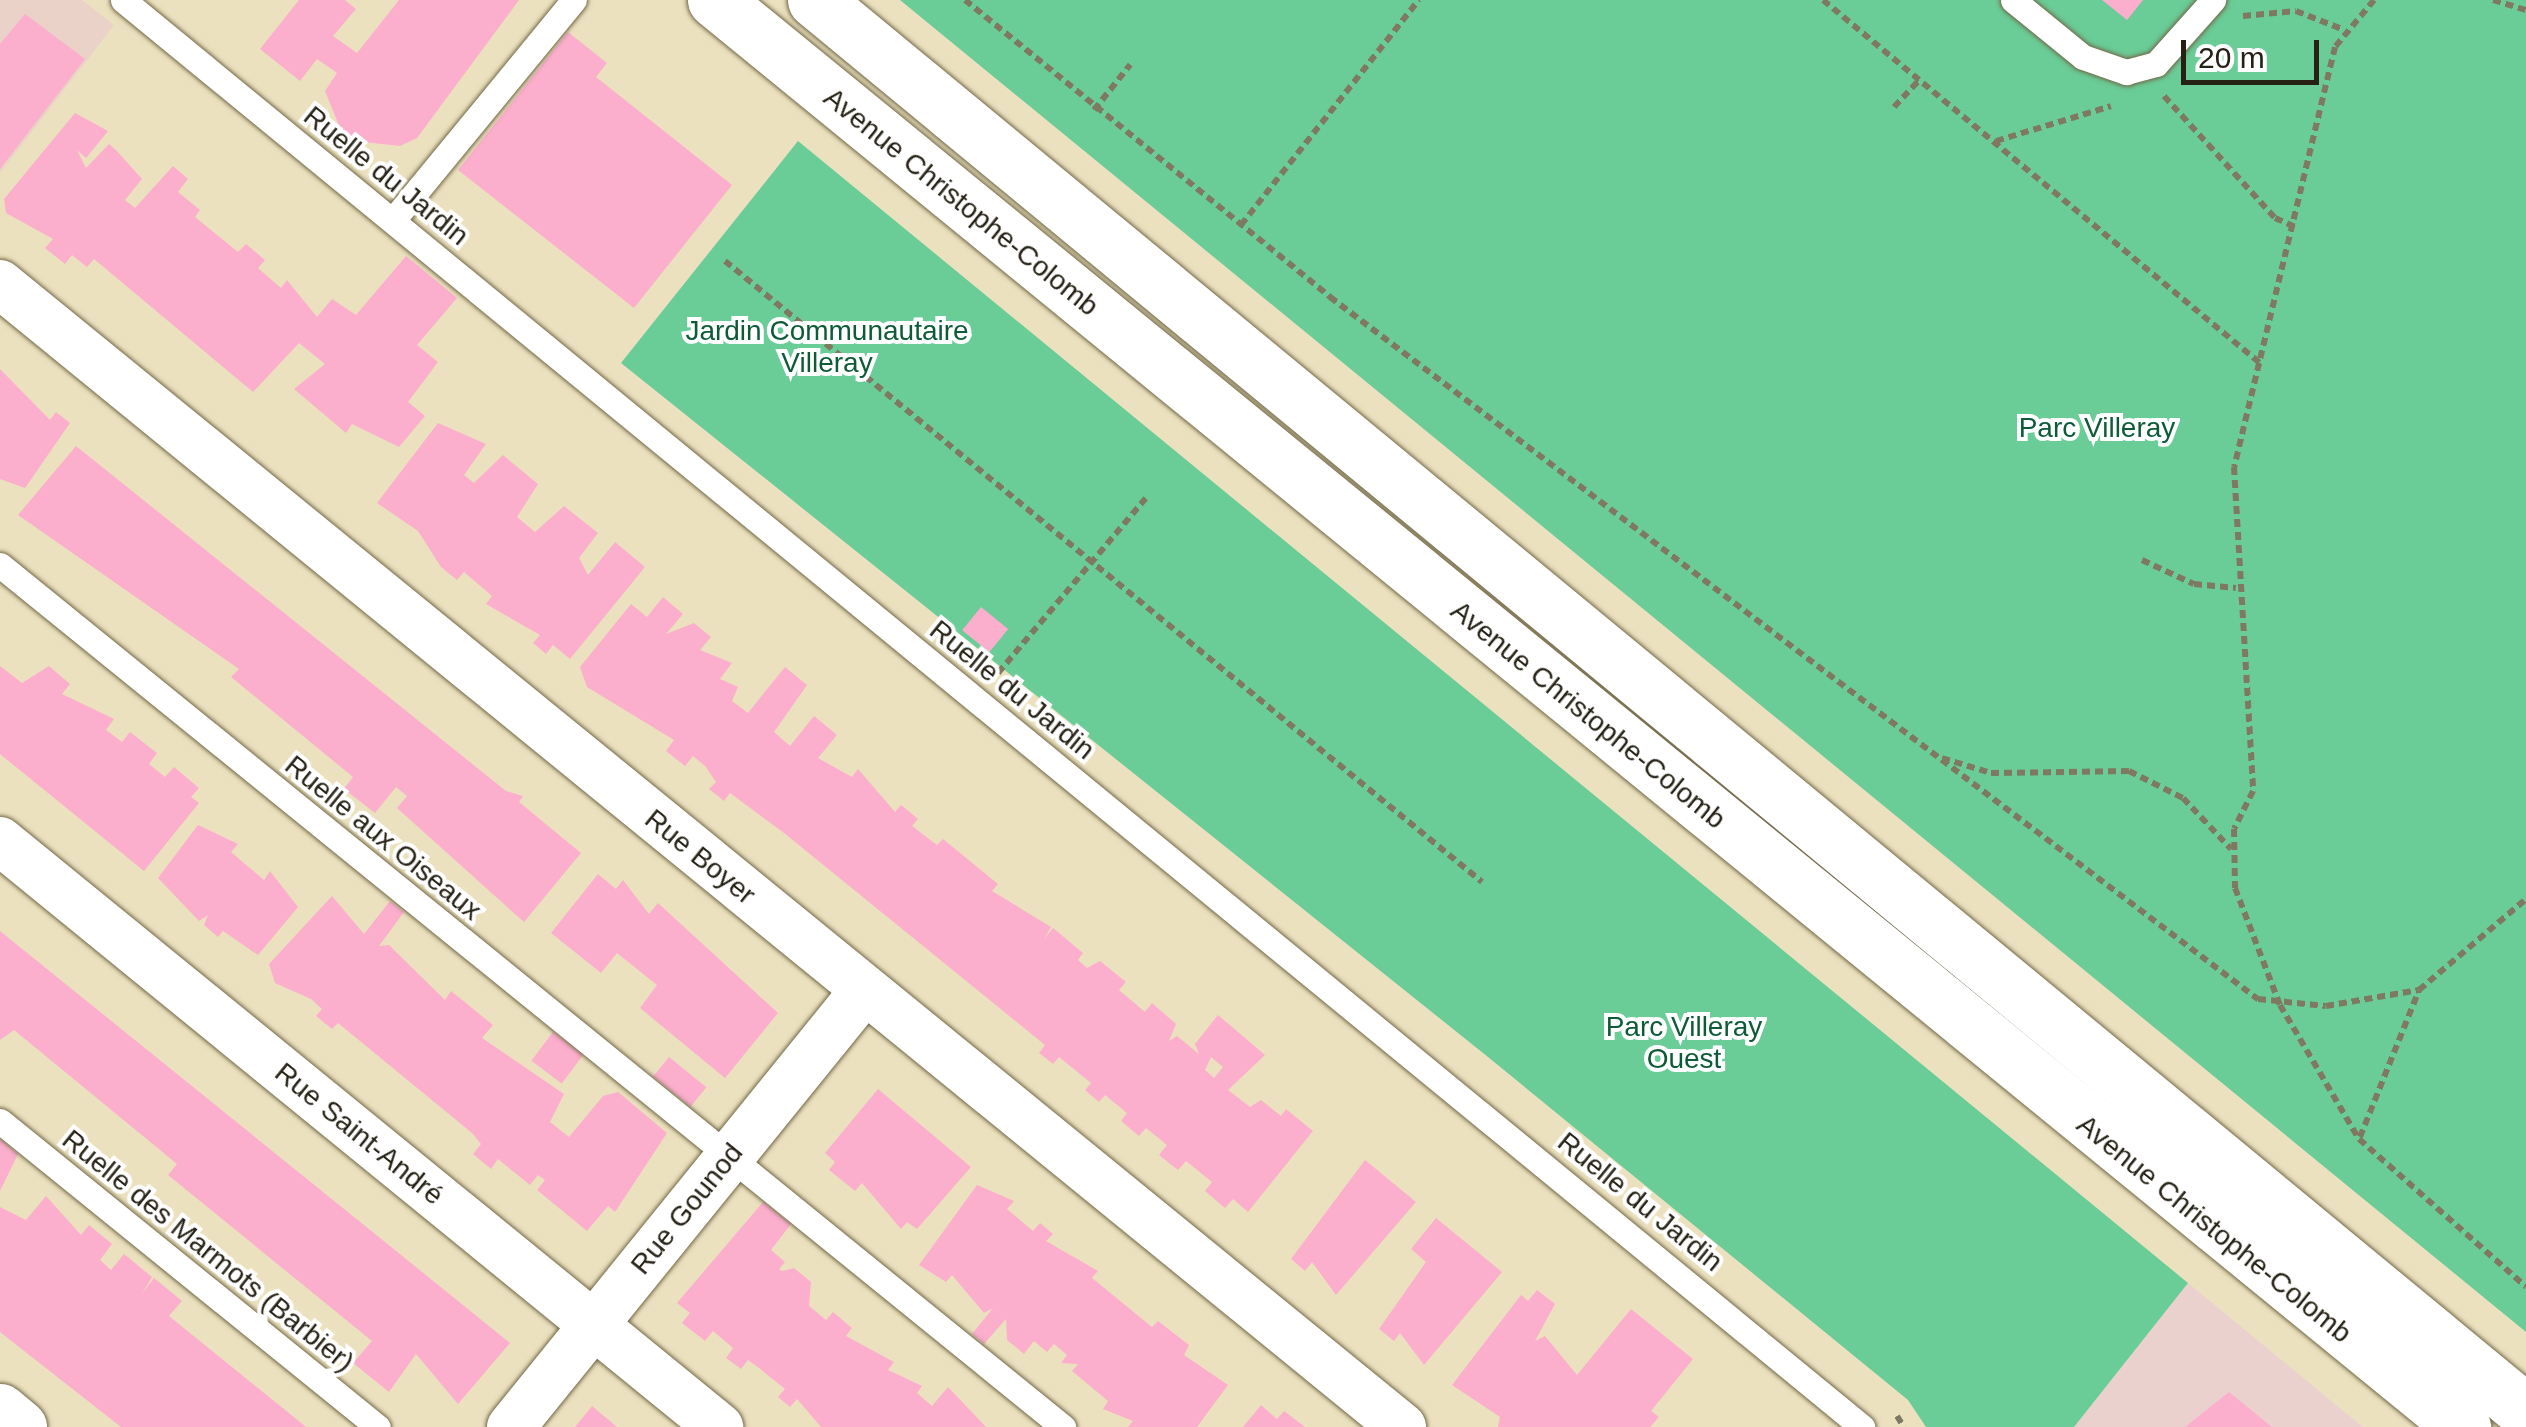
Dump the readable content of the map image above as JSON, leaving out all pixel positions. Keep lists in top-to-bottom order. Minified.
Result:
{"streets":{"main road":["Avenue Christophe-Colomb"],"street":["Rue Boyer","Rue Saint-André","Rue Gounod"],"lane":["Ruelle du Jardin","Ruelle aux Oiseaux","Ruelle des Marmots (Barbier)"]},"crossings":[["Ruelle aux Oiseaux","Rue Gounod"],["Rue Boyer","Rue Gounod"],["Rue Saint-André","Rue Gounod"]],"parks":["Jardin Communautaire Villeray","Parc Villeray","Parc Villeray Ouest"],"scale_bar":"20 m"}
